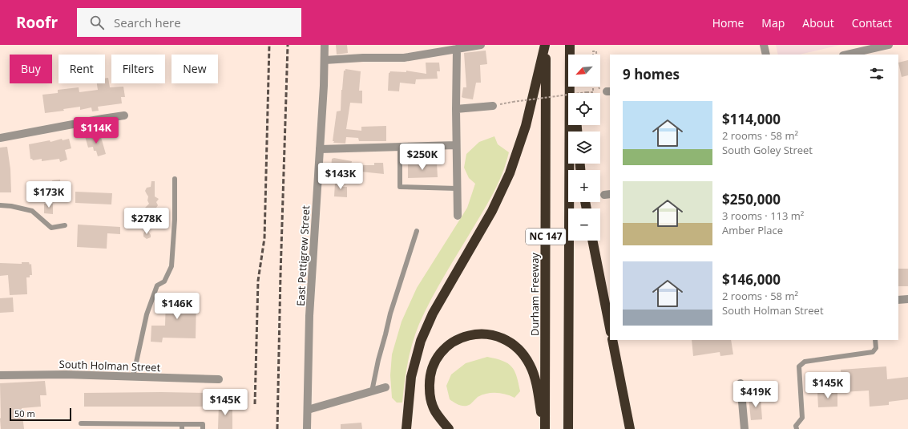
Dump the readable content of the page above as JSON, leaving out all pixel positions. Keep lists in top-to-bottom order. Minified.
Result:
{"streets":{"highway":["NC 147","Durham Freeway"],"street":["East Pettigrew Street","South Holman Street"]},"scale_bar":"50 m","north":"bottom left","page":{"header":"Roofr","search":"Search here","nav":["Home","Map","About","Contact"],"map_buttons":["+","−"],"chip":["Buy","Rent","Filters","New"],"heading":"9 homes","list":[{"name":"$114,000","note":"2 rooms · 58 m² · South Goley Street"},{"name":"$250,000","note":"3 rooms · 113 m² · Amber Place"},{"name":"$146,000","note":"2 rooms · 58 m² · South Holman Street"}],"price":["$114K","$250K","$143K","$173K","$278K","$146K","$145K","$419K","$145K"],"scale":"50 m"}}
